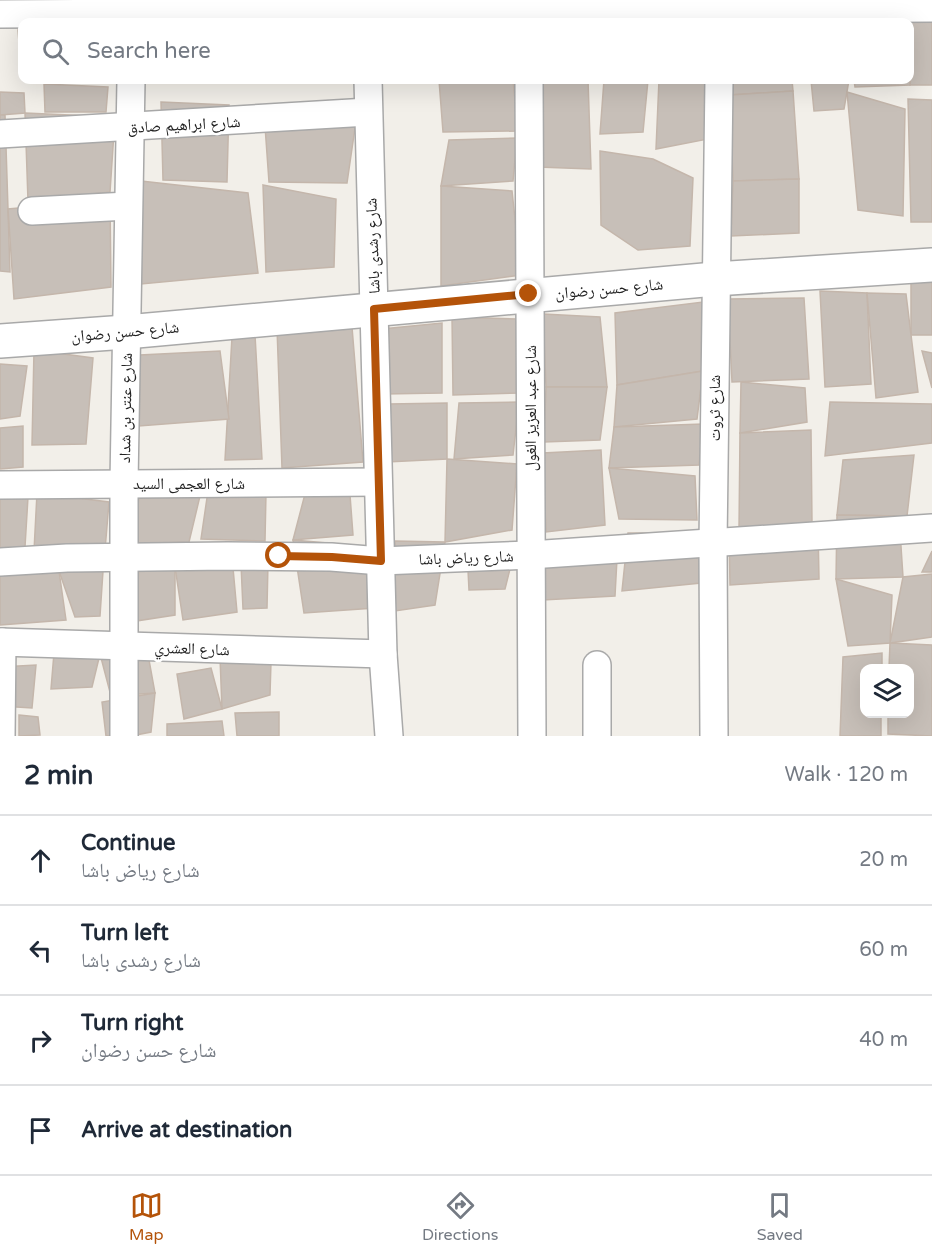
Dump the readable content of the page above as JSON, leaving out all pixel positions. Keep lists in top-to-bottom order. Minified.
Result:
{"streets":{"street":["شارع ابراهيم صادق","شارع رشدى باشا","شارع حسن رضوان","شارع عنتر بن شداد","شارع عبد العزيز الغول","شارع ثروت","شارع العجمى السيد","شارع رياض باشا","شارع العشري"]},"crossings":[["شارع ابراهيم صادق","شارع رشدى باشا"],["شارع ابراهيم صادق","شارع عنتر بن شداد"],["شارع رشدى باشا","شارع حسن رضوان"],["شارع رشدى باشا","شارع العجمى السيد"],["شارع رشدى باشا","شارع رياض باشا"],["شارع رشدى باشا","شارع العشري"],["شارع حسن رضوان","شارع عنتر بن شداد"],["شارع حسن رضوان","شارع عبد العزيز الغول"],["شارع حسن رضوان","شارع ثروت"],["شارع عنتر بن شداد","شارع العجمى السيد"],["شارع عنتر بن شداد","شارع رياض باشا"],["شارع عنتر بن شداد","شارع العشري"],["شارع عبد العزيز الغول","شارع رياض باشا"],["شارع ثروت","شارع رياض باشا"]],"page":{"search":"Search here","heading":["2 min","Walk · 120 m"],"list":[["Continue","شارع رياض باشا","20 m"],["Turn left","شارع رشدى باشا","60 m"],["Turn right","شارع حسن رضوان","40 m"],"Arrive at destination"],"nav":["Map","Directions","Saved"]}}
